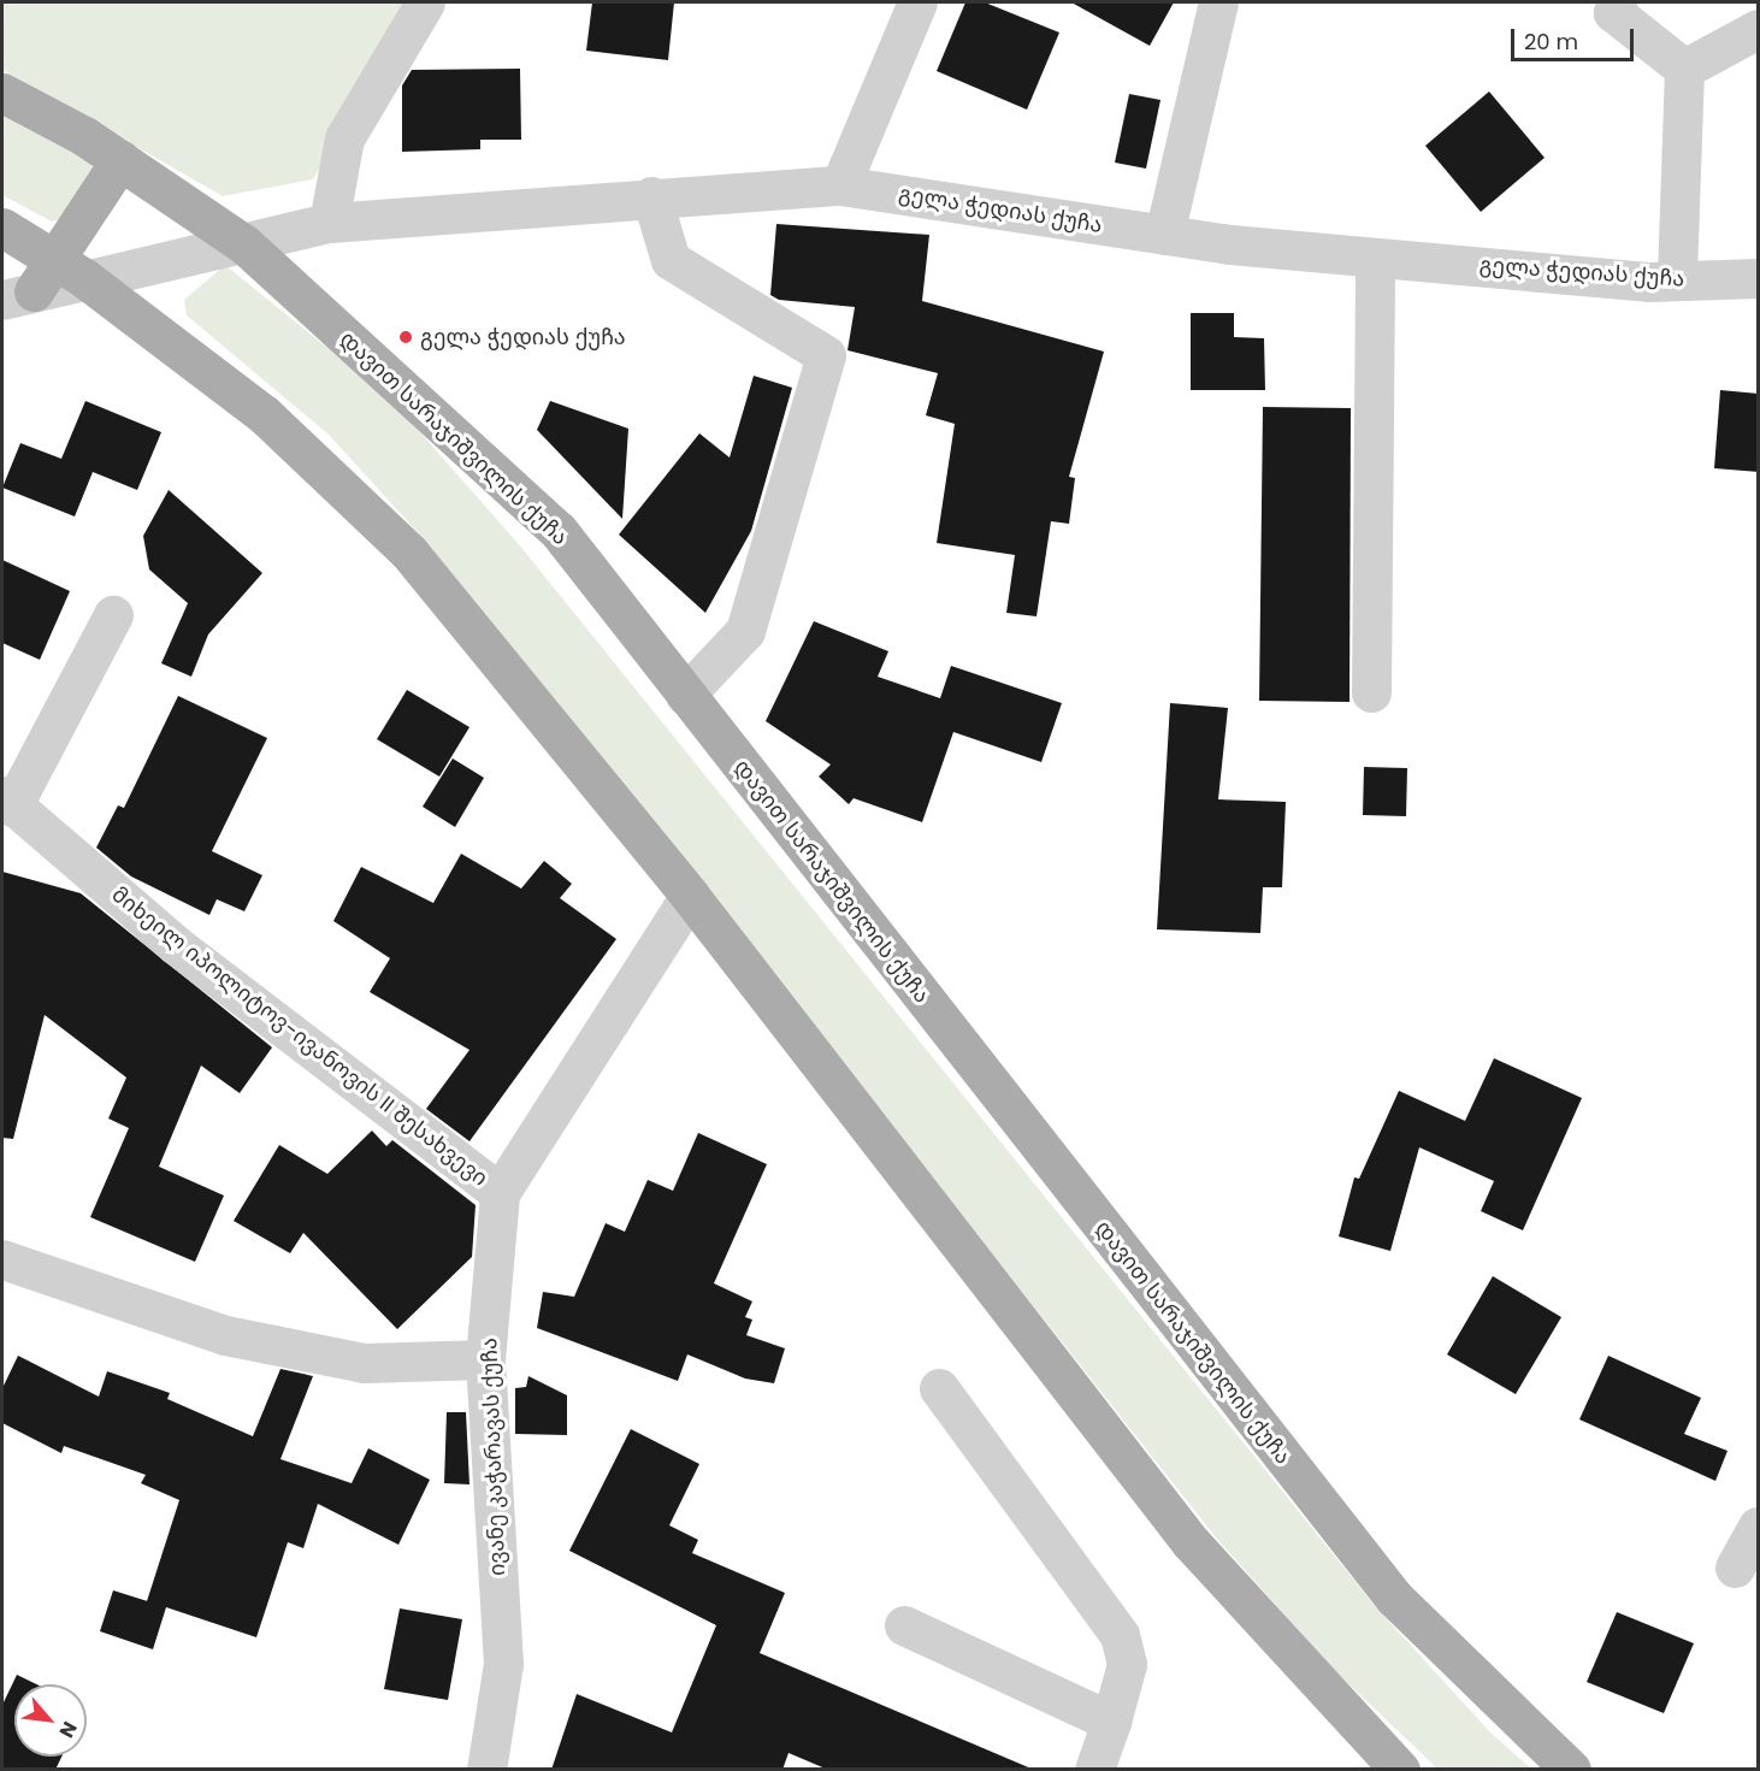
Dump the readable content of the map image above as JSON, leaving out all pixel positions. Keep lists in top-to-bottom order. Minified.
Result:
{"streets":{"main road":["დავით სარაჯიშვილის ქუჩა"],"street":["გელა ჭედიას ქუჩა","მიხეილ იპოლიტოვ-ივანოვის II შესახვევი","ივანე კაჭარავას ქუჩა"]},"crossings":[["გელა ჭედიას ქუჩა","დავით სარაჯიშვილის ქუჩა"],["მიხეილ იპოლიტოვ-ივანოვის II შესახვევი","ივანე კაჭარავას ქუჩა"]],"places":["გელა ჭედიას ქუჩა"],"scale_bar":"20 m","north":"bottom right"}
